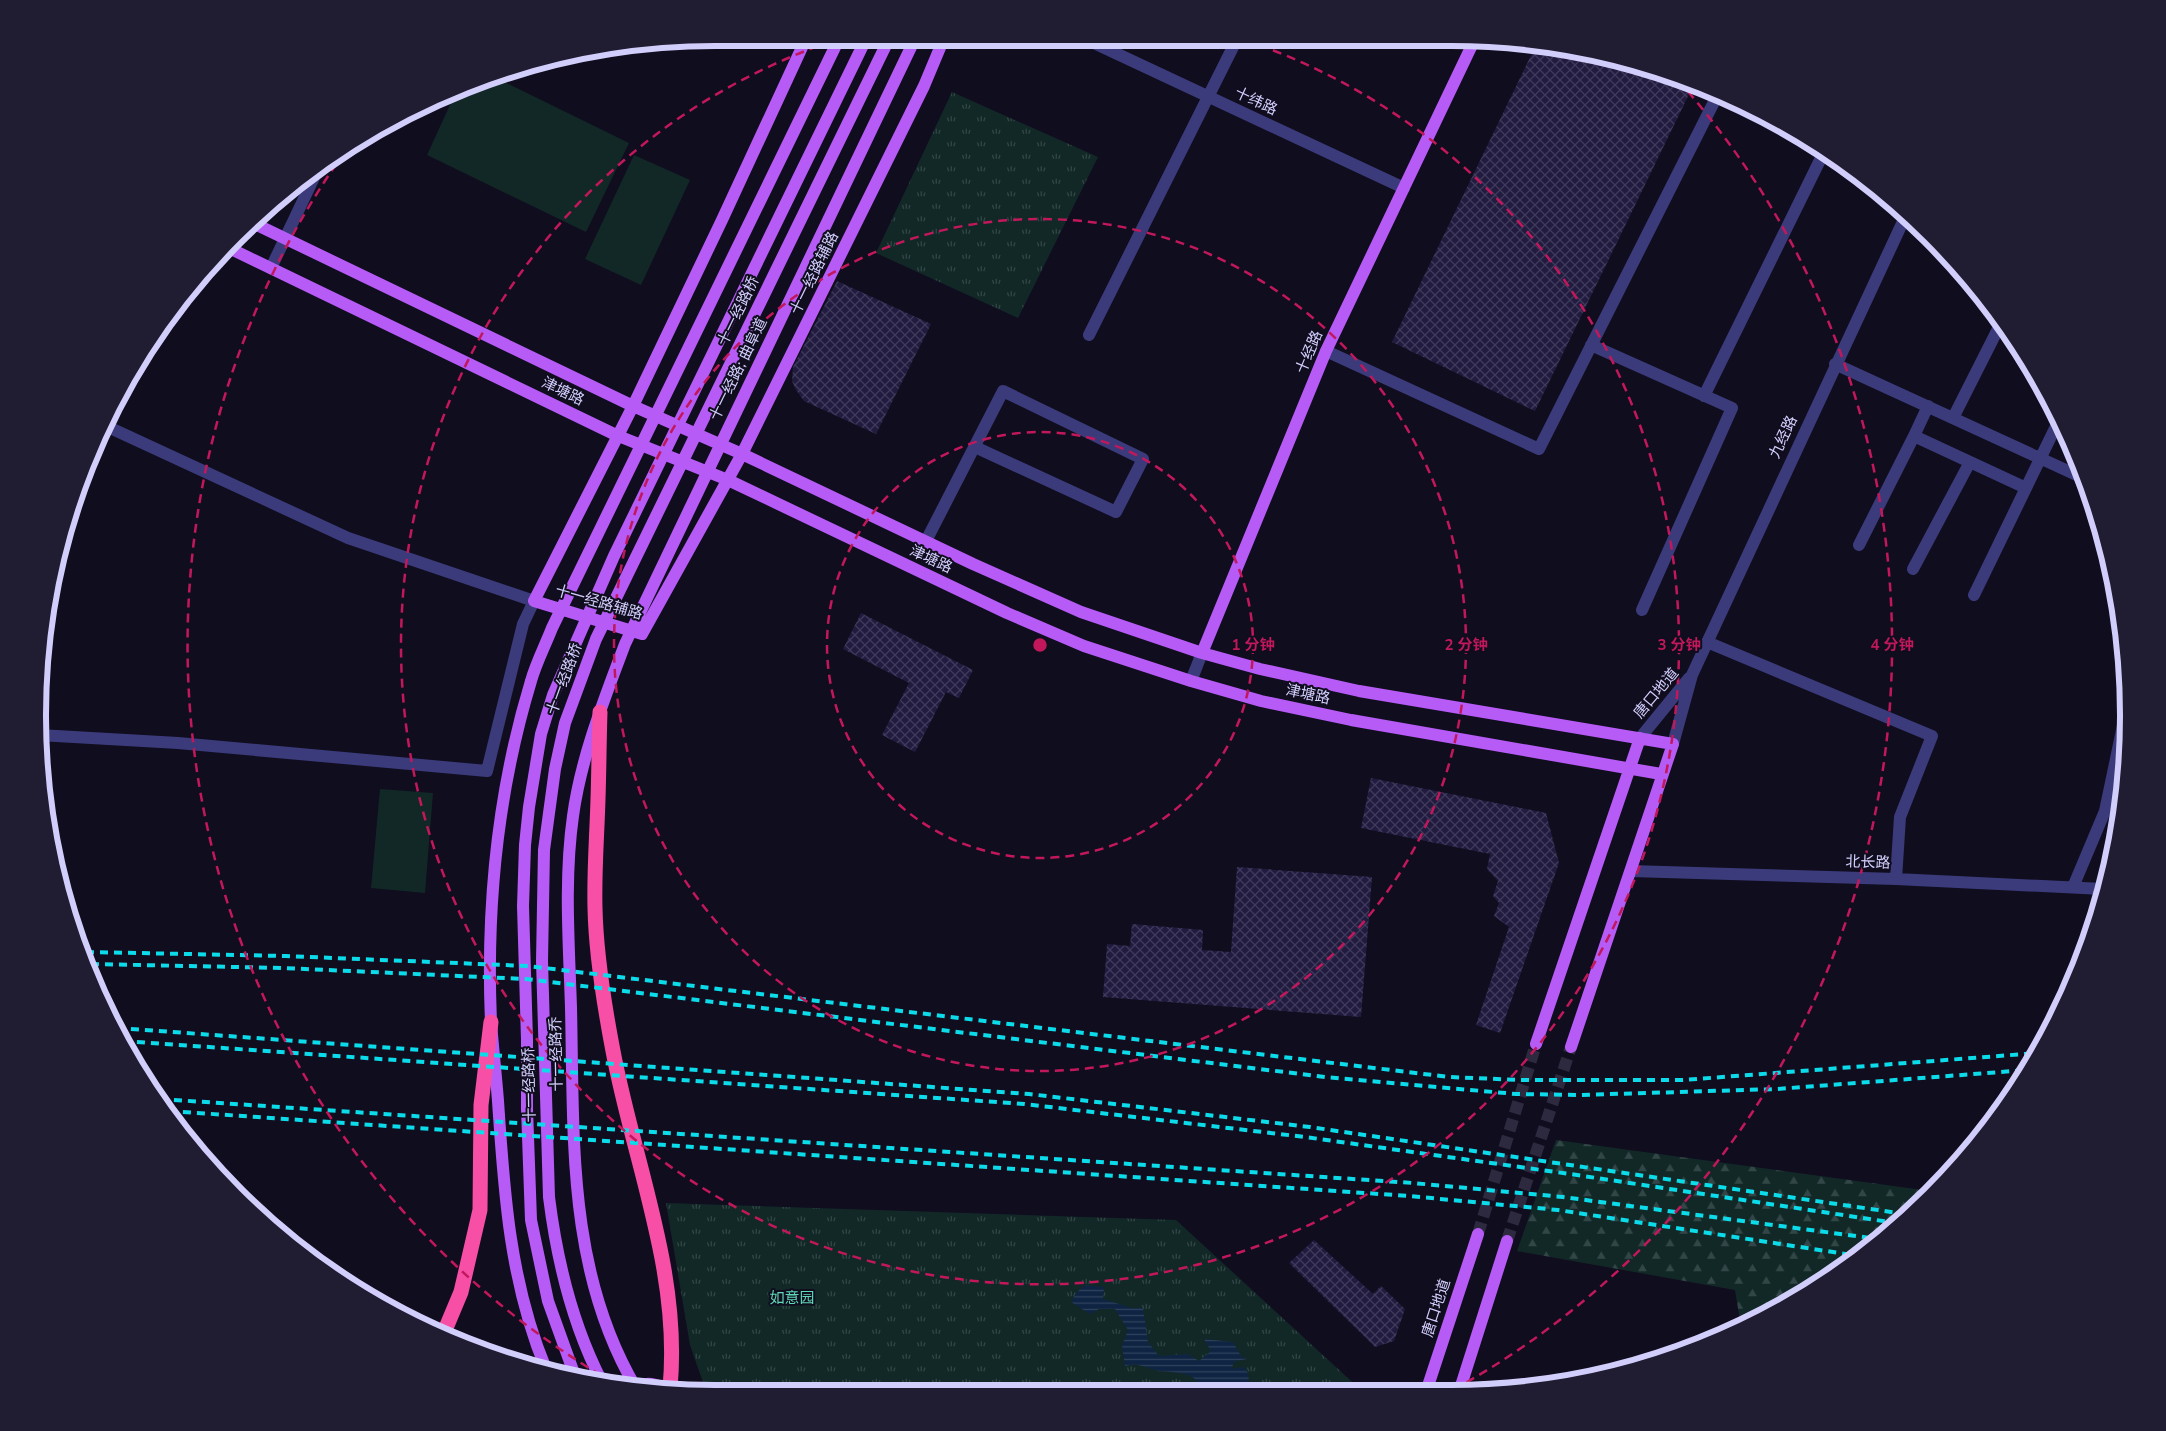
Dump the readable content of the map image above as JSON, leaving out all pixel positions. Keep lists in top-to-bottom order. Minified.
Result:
{"streets":{"main road":["十一经路辅路","十一经路桥","十经路","十一经路; 曲阜道","津塘路","唐口地道","十一经路乔"],"street":["十纬路","九经路","北长路"]},"crossings":[["十纬路","十经路"],["十一经路辅路","津塘路"],["十经路","津塘路"],["十一经路; 曲阜道","十一经路乔"],["津塘路","唐口地道"],["九经路","唐口地道"],["唐口地道","北长路"]],"parks":["如意园"],"rings":["1 分钟","2 分钟","3 分钟","4 分钟"]}
